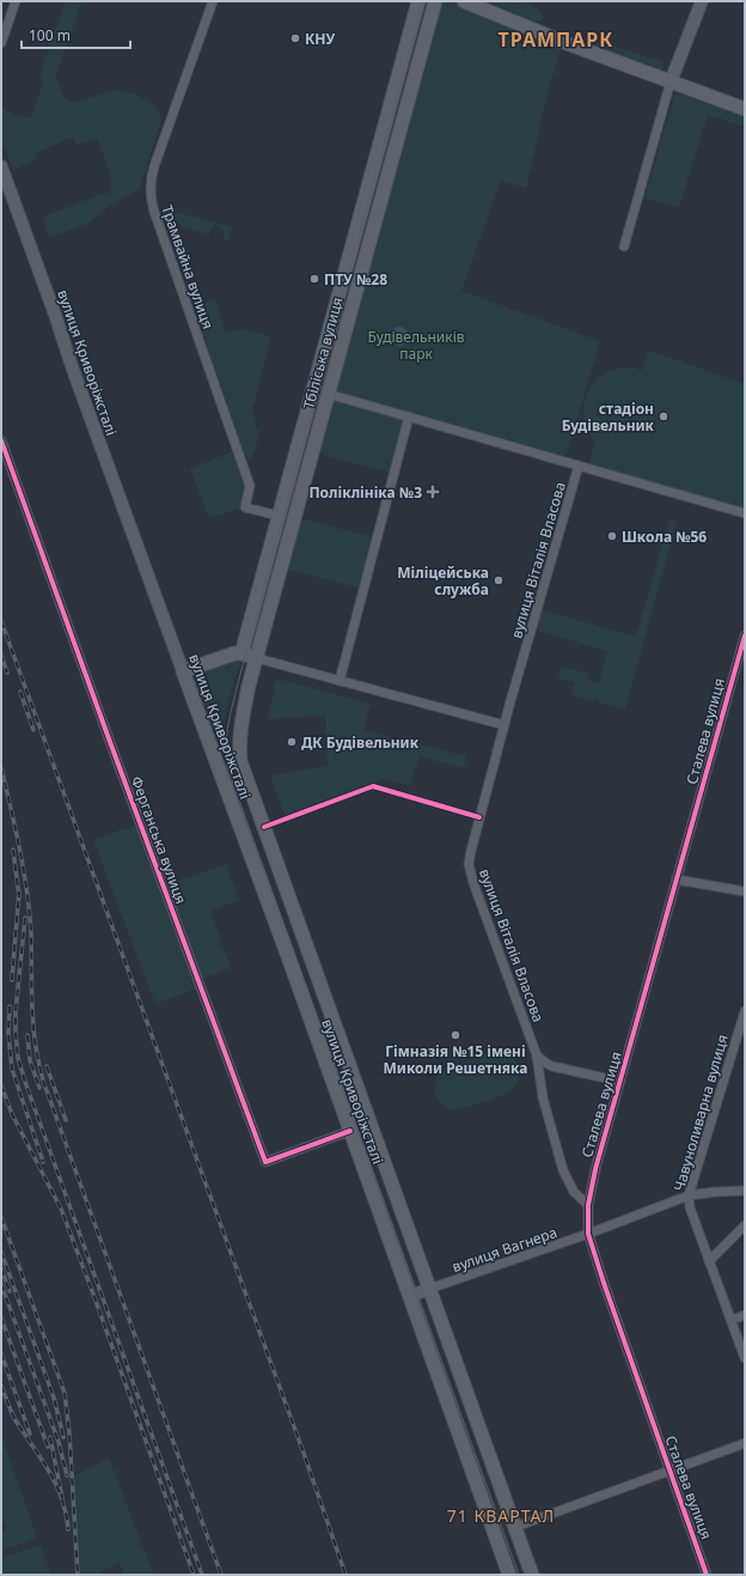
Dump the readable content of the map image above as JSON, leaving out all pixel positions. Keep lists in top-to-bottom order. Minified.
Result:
{"streets":{"main road":["Тбіліська вулиця","вулиця Криворіжсталі"],"street":["Трамвайна вулиця","вулиця Віталія Власова","Сталева вулиця","Ферганська вулиця","Чавуноливарна вулиця","вулиця Вагнера"]},"crossings":[["Трамвайна вулиця","Тбіліська вулиця"],["Тбіліська вулиця","вулиця Криворіжсталі"],["Тбіліська вулиця","вулиця Віталія Власова"],["вулиця Криворіжсталі","Ферганська вулиця"],["вулиця Криворіжсталі","вулиця Вагнера"],["вулиця Віталія Власова","Сталева вулиця"],["Сталева вулиця","вулиця Вагнера"],["Чавуноливарна вулиця","вулиця Вагнера"]],"districts":["ТРАМПАРК","71 КВАРТАЛ"],"parks":["Будівельників парк"],"places":{"other":["КНУ","ПТУ №28","стадіон Будівельник","Школа №56","Міліцейська служба","ДК Будівельник","Гімназія №15 імені Миколи Решетняка"],"health":["Поліклініка №3"]},"scale_bar":"100 m"}
